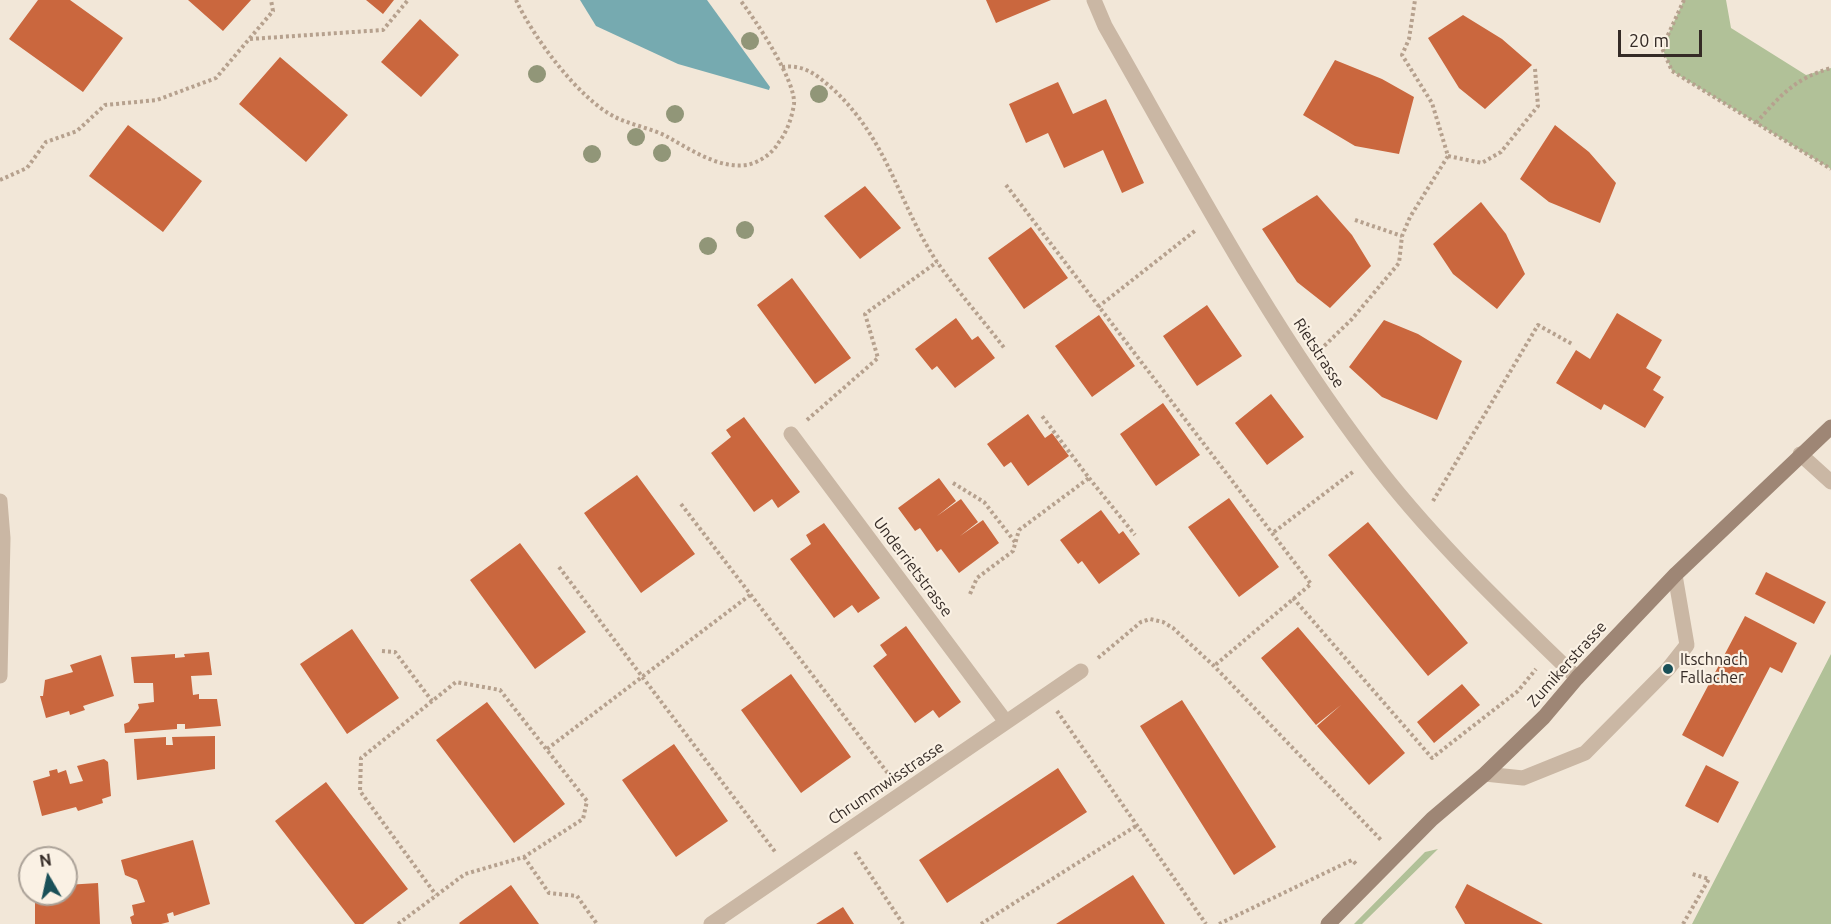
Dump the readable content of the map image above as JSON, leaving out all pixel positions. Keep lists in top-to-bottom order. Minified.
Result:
{"streets":{"main road":["Zumikerstrasse"],"street":["Rietstrasse","Underrietstrasse","Chrummwisstrasse"]},"crossings":[["Rietstrasse","Zumikerstrasse"],["Underrietstrasse","Chrummwisstrasse"]],"places":["Itschnach Fallacher"],"scale_bar":"20 m","north":"top"}
